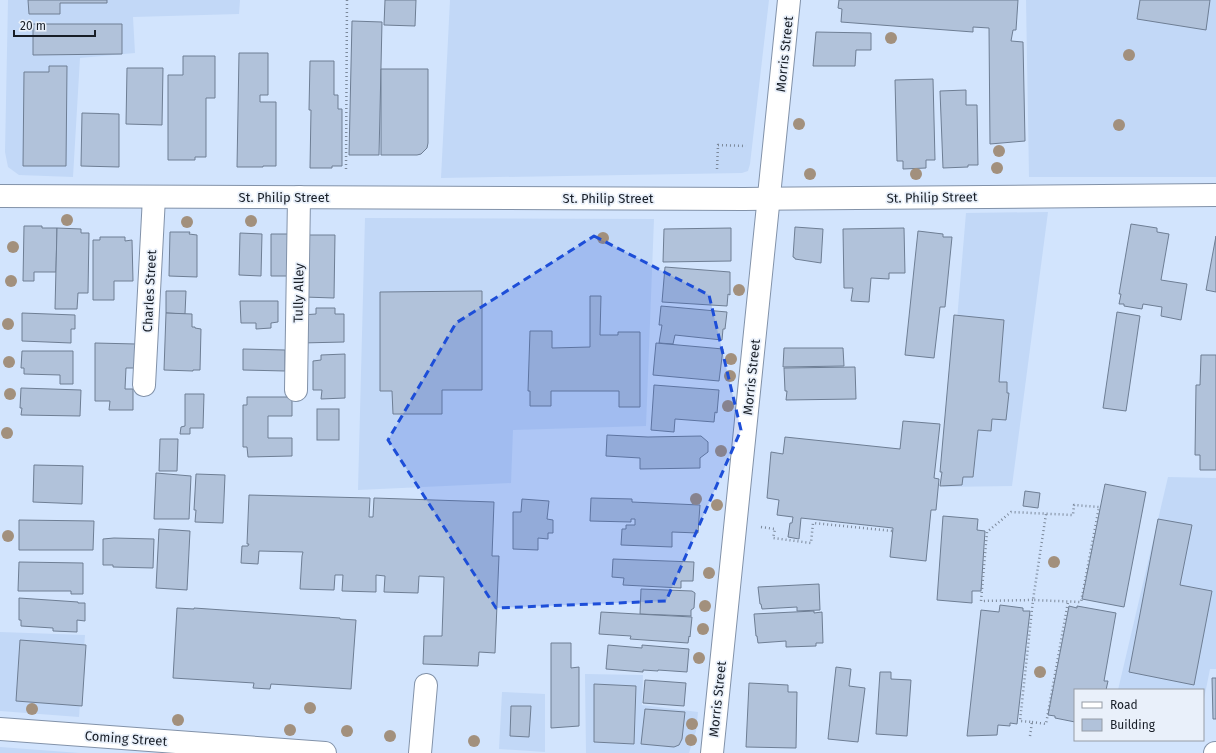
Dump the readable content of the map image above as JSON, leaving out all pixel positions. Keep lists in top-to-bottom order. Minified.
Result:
{"streets":{"street":["Morris Street","St. Philip Street","Charles Street","Tully Alley","Coming Street"]},"crossings":[["Morris Street","St. Philip Street"],["St. Philip Street","Charles Street"],["St. Philip Street","Tully Alley"]],"legend":["Road","Building"],"scale_bar":"20 m"}
